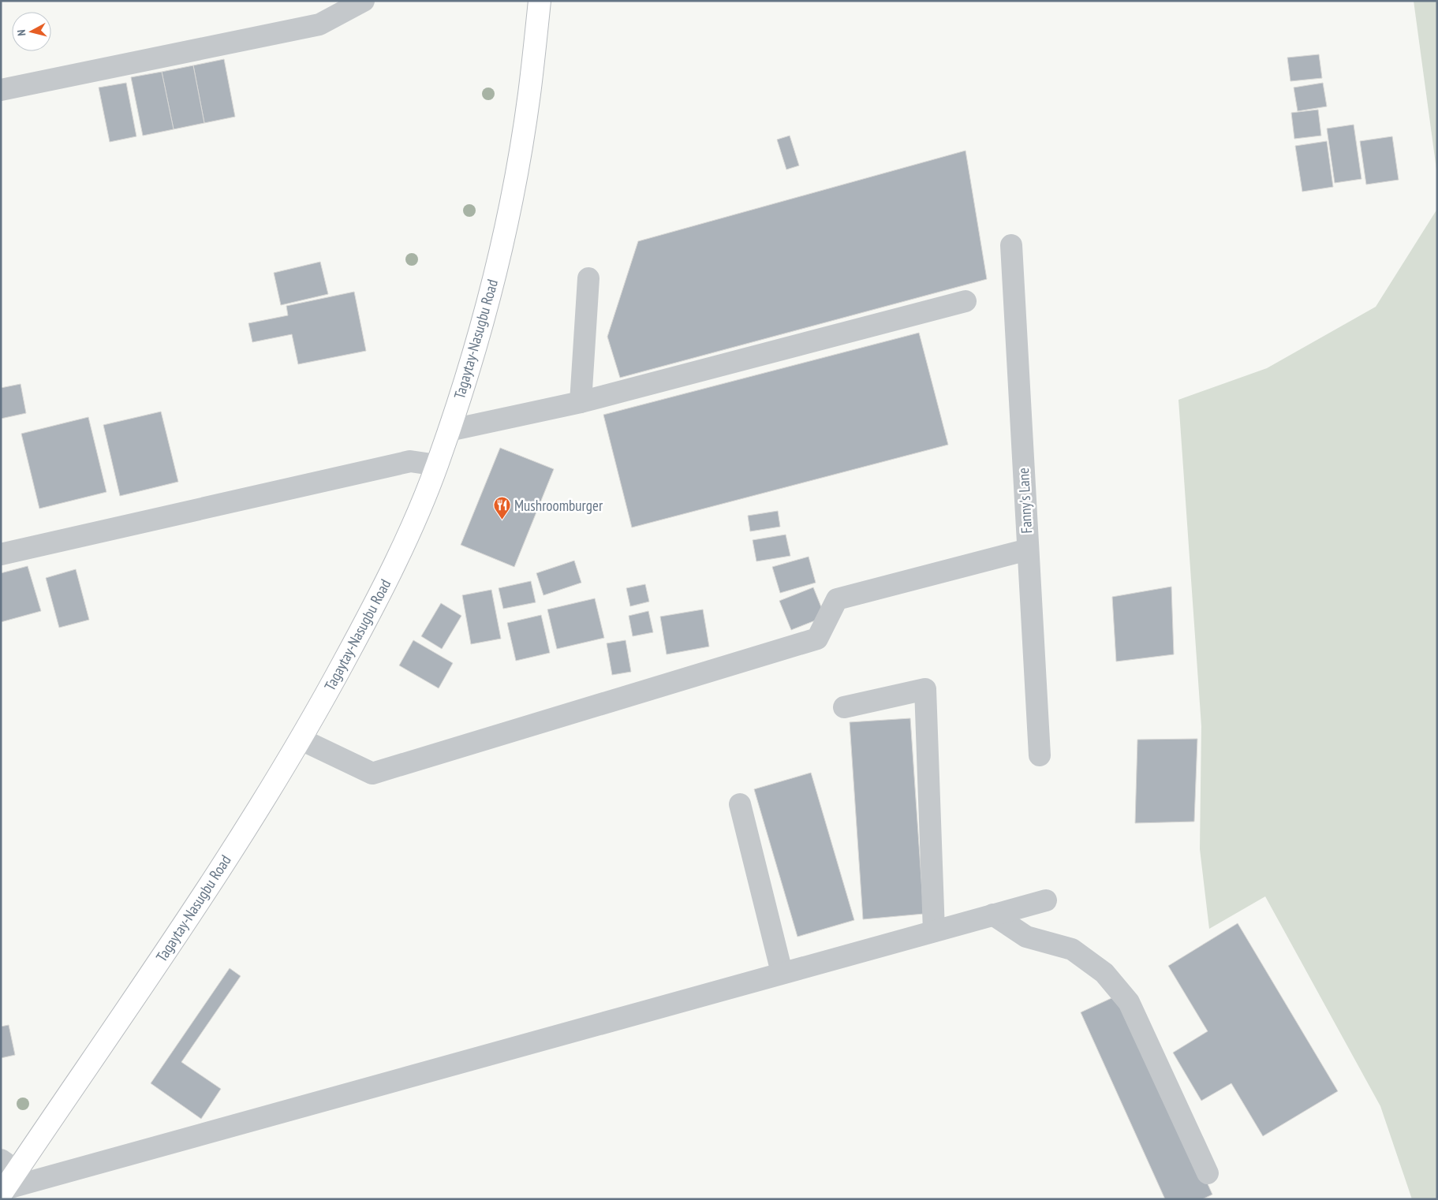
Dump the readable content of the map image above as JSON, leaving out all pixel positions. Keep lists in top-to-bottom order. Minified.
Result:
{"streets":{"main road":["Tagaytay-Nasugbu Road"],"street":["Fanny's Lane"]},"places":{"restaurant":["Mushroomburger"]},"north":"left"}
